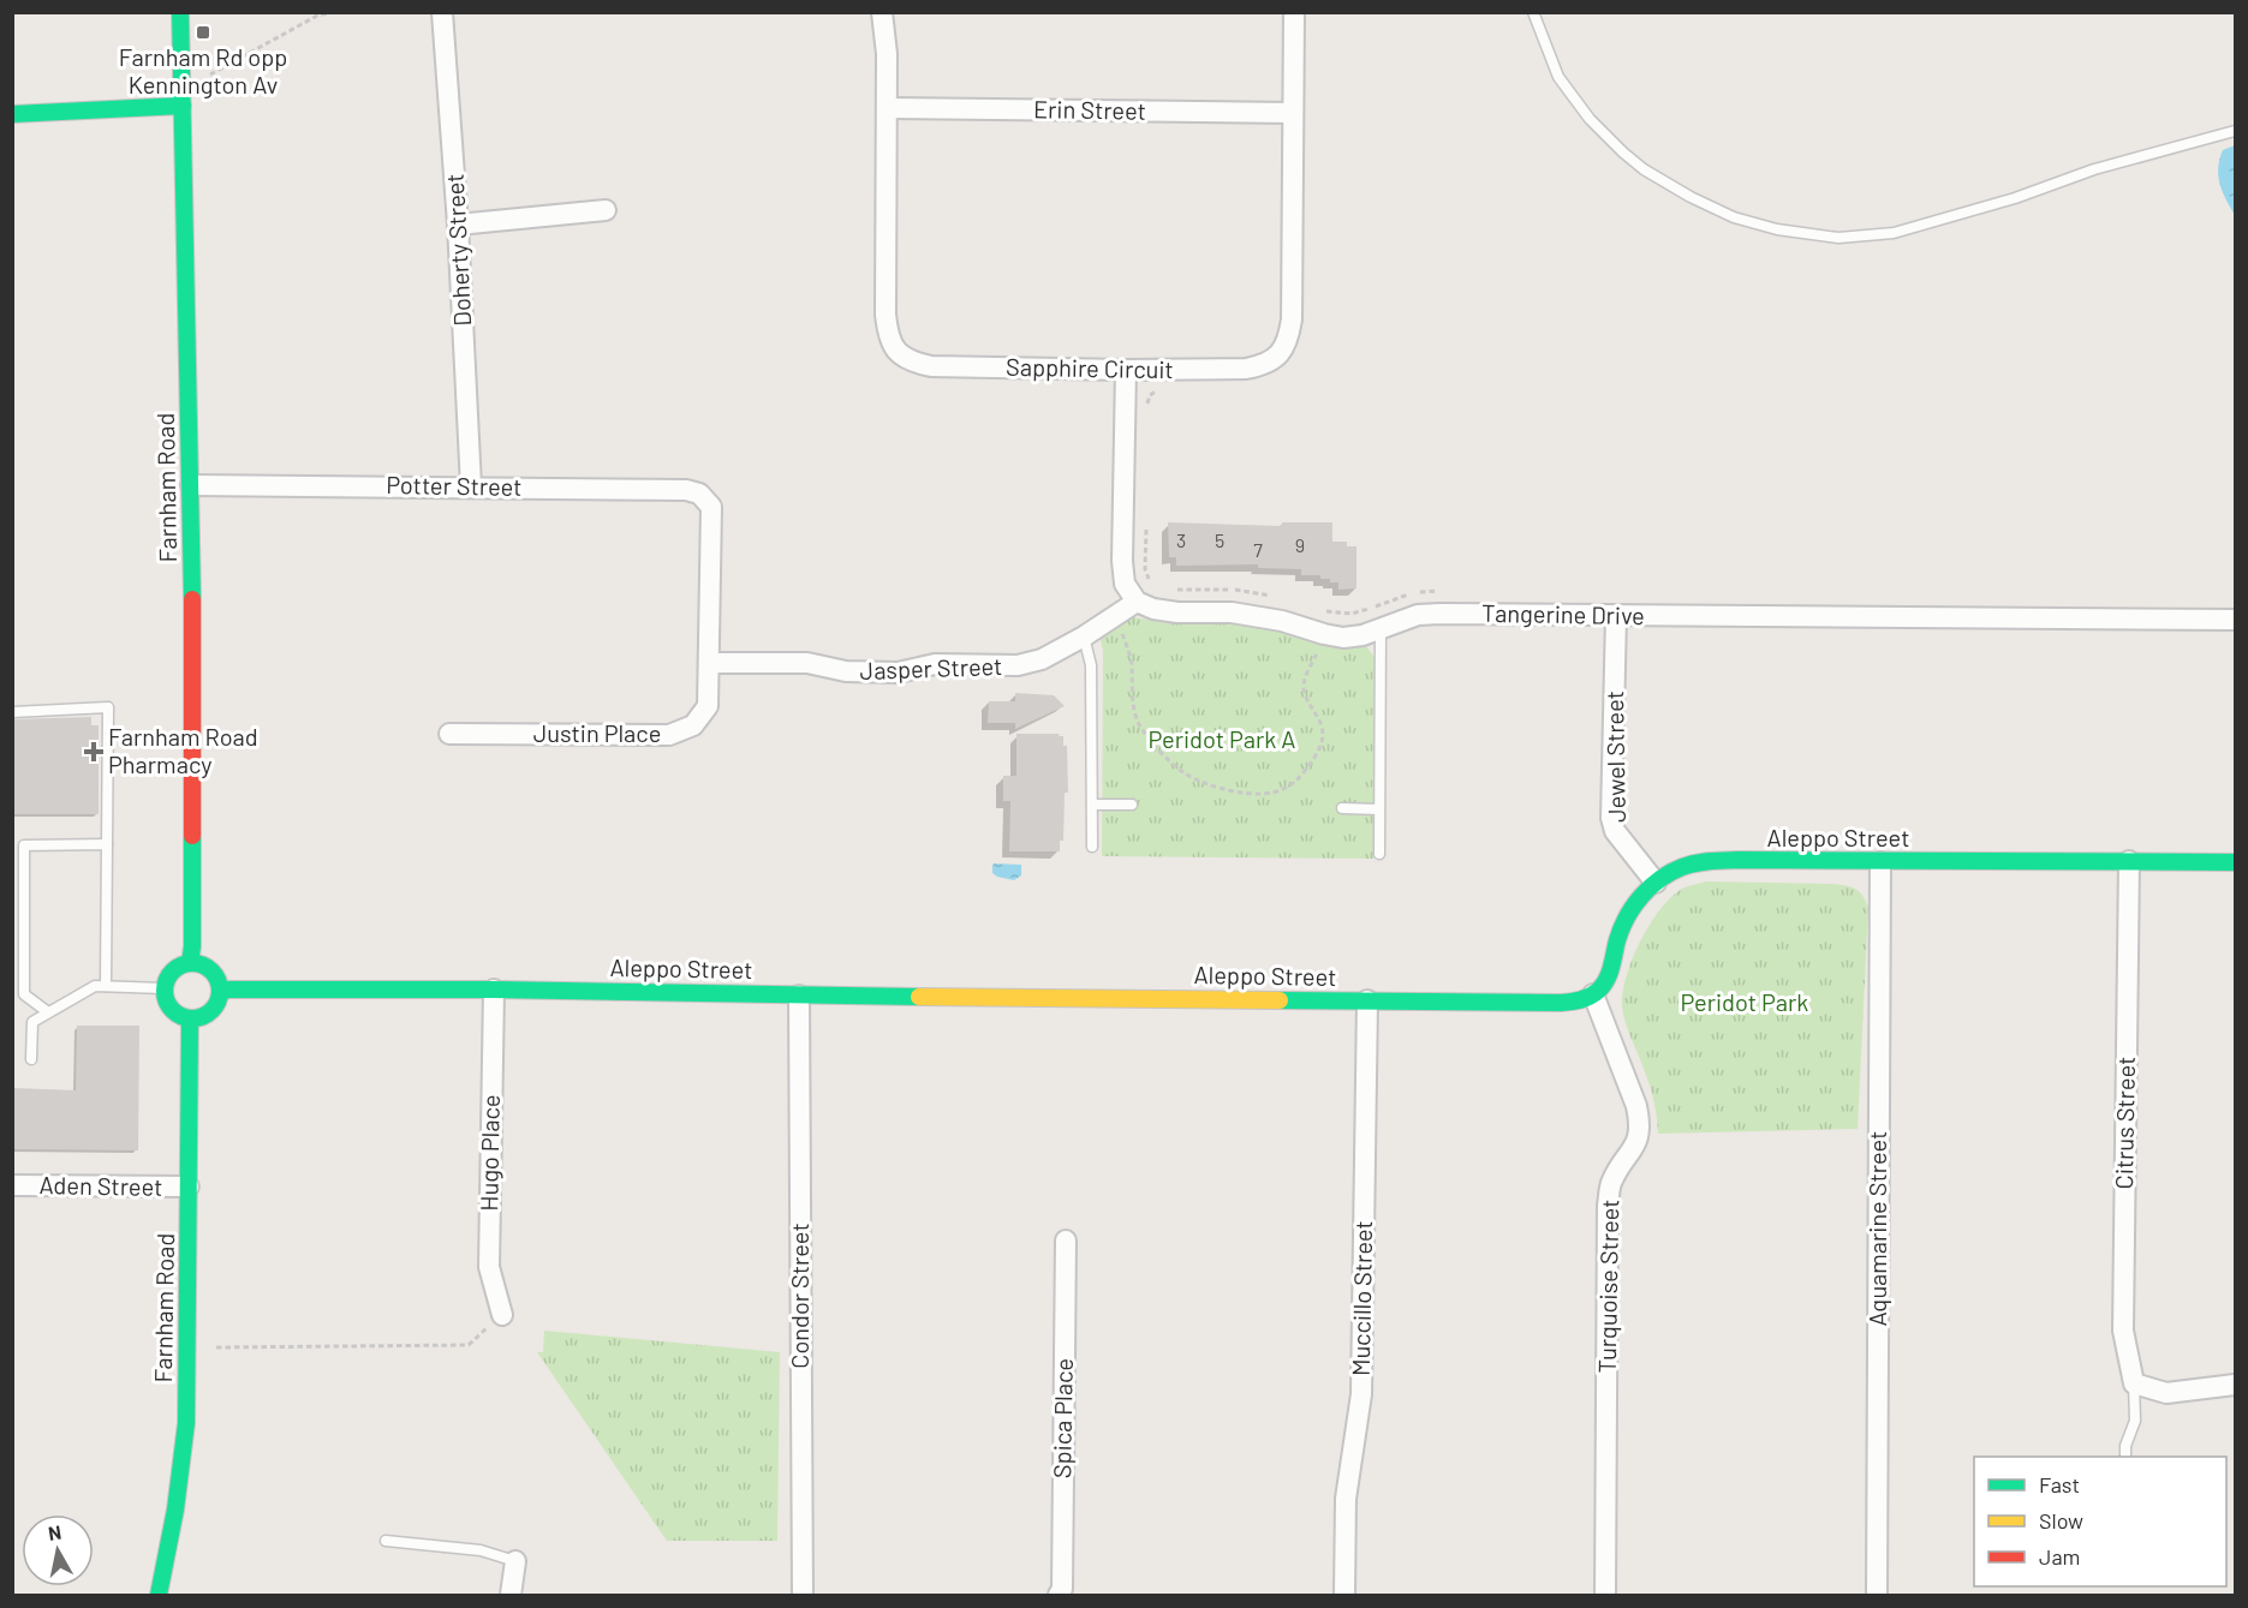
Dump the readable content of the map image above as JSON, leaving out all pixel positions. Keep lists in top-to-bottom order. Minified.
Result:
{"streets":{"street":["Erin Street","Doherty Street","Sapphire Circuit","Potter Street","Farnham Road","Tangerine Drive","Jasper Street","Justin Place","Jewel Street","Aleppo Street","Citrus Street","Hugo Place","Aden Street","Aquamarine Street","Turquoise Street","Condor Street","Muccillo Street","Spica Place"]},"crossings":[["Erin Street","Sapphire Circuit"],["Doherty Street","Potter Street"],["Potter Street","Farnham Road"],["Potter Street","Justin Place"],["Farnham Road","Aleppo Street"],["Farnham Road","Aden Street"],["Tangerine Drive","Jasper Street"],["Tangerine Drive","Jewel Street"],["Jasper Street","Justin Place"],["Jewel Street","Aleppo Street"],["Aleppo Street","Citrus Street"],["Aleppo Street","Hugo Place"],["Aleppo Street","Aquamarine Street"],["Aleppo Street","Turquoise Street"],["Aleppo Street","Condor Street"],["Aleppo Street","Muccillo Street"]],"parks":["Peridot Park A","Peridot Park"],"places":{"transit":["Farnham Rd opp Kennington Av"],"health":["Farnham Road Pharmacy"]},"house_numbers":["3","5","9","7"],"legend":["Fast","Slow","Jam"],"north":"top"}
